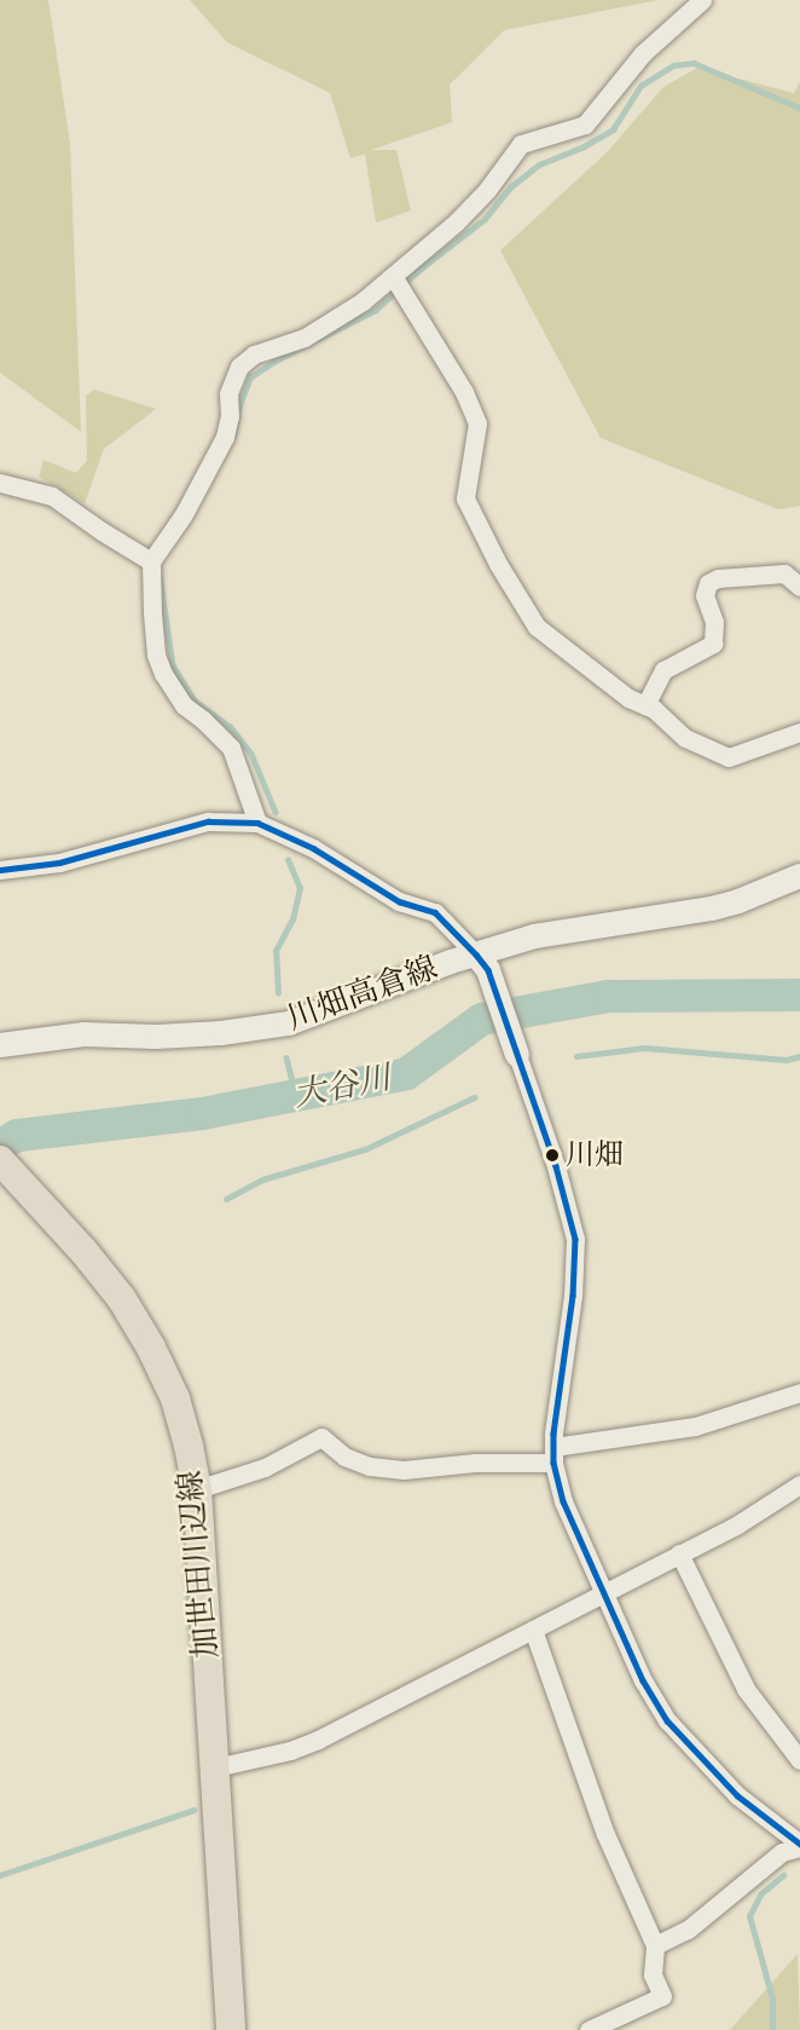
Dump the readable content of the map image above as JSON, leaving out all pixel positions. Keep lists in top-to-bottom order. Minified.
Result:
{"streets":{"main road":["加世田川辺線"],"street":["川畑高倉線"]},"water":["大谷川"],"places":["川畑"]}
